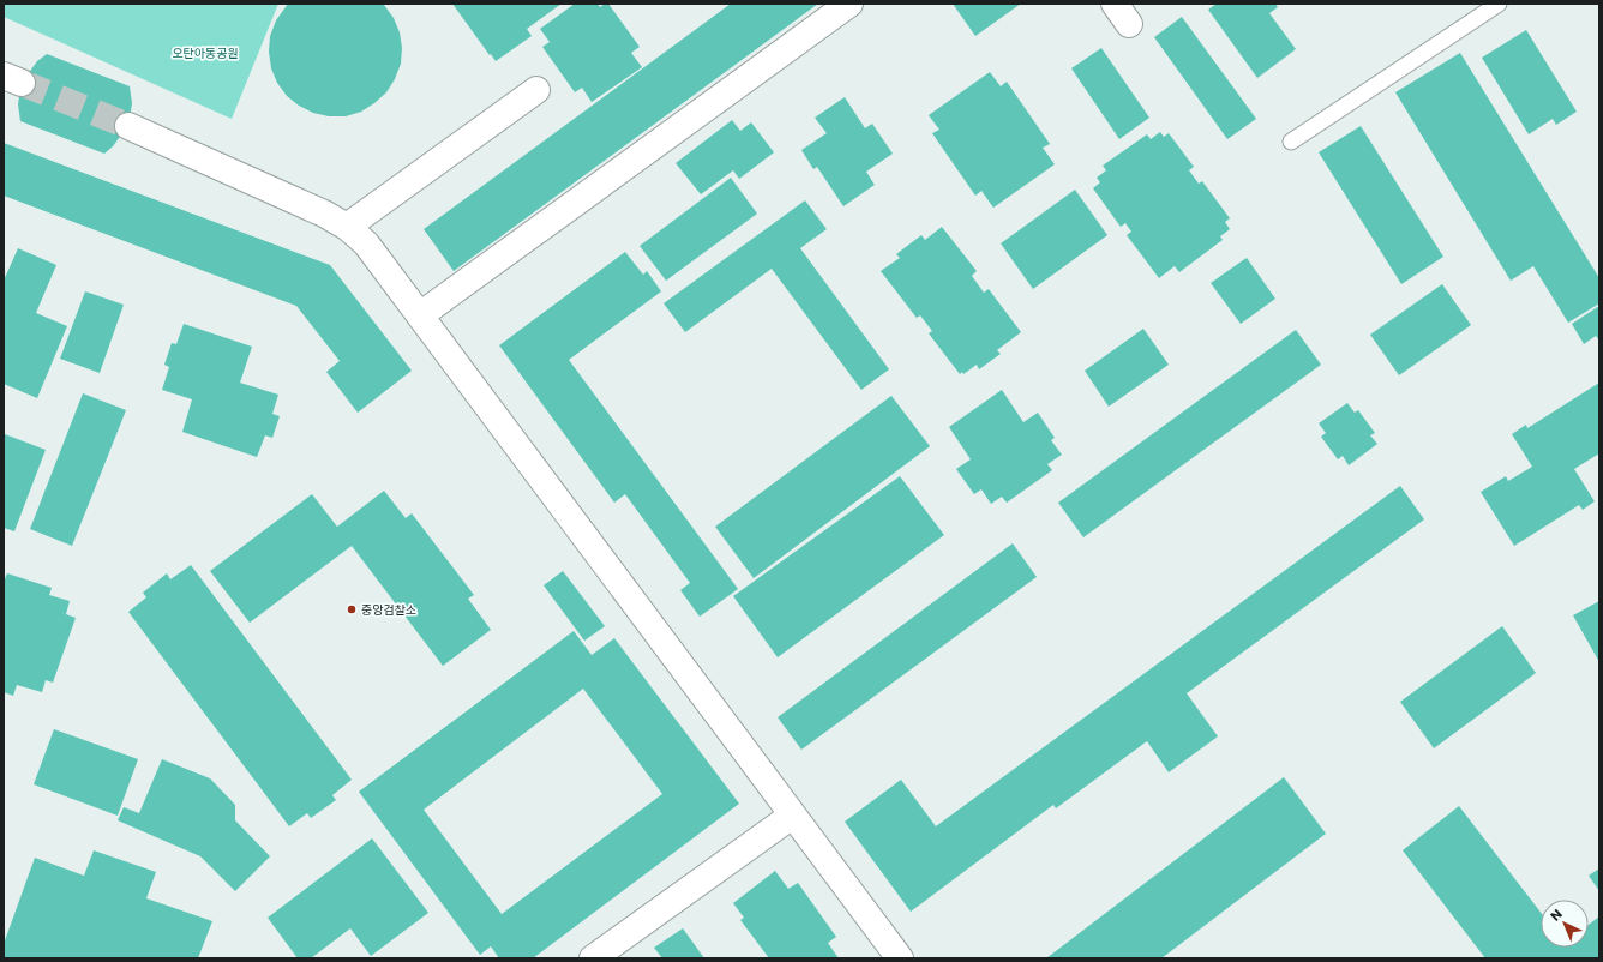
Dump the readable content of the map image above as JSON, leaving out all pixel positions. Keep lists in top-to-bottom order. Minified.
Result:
{"parks":["오탄아동공원"],"places":["중앙검찰소"],"north":"top left"}
